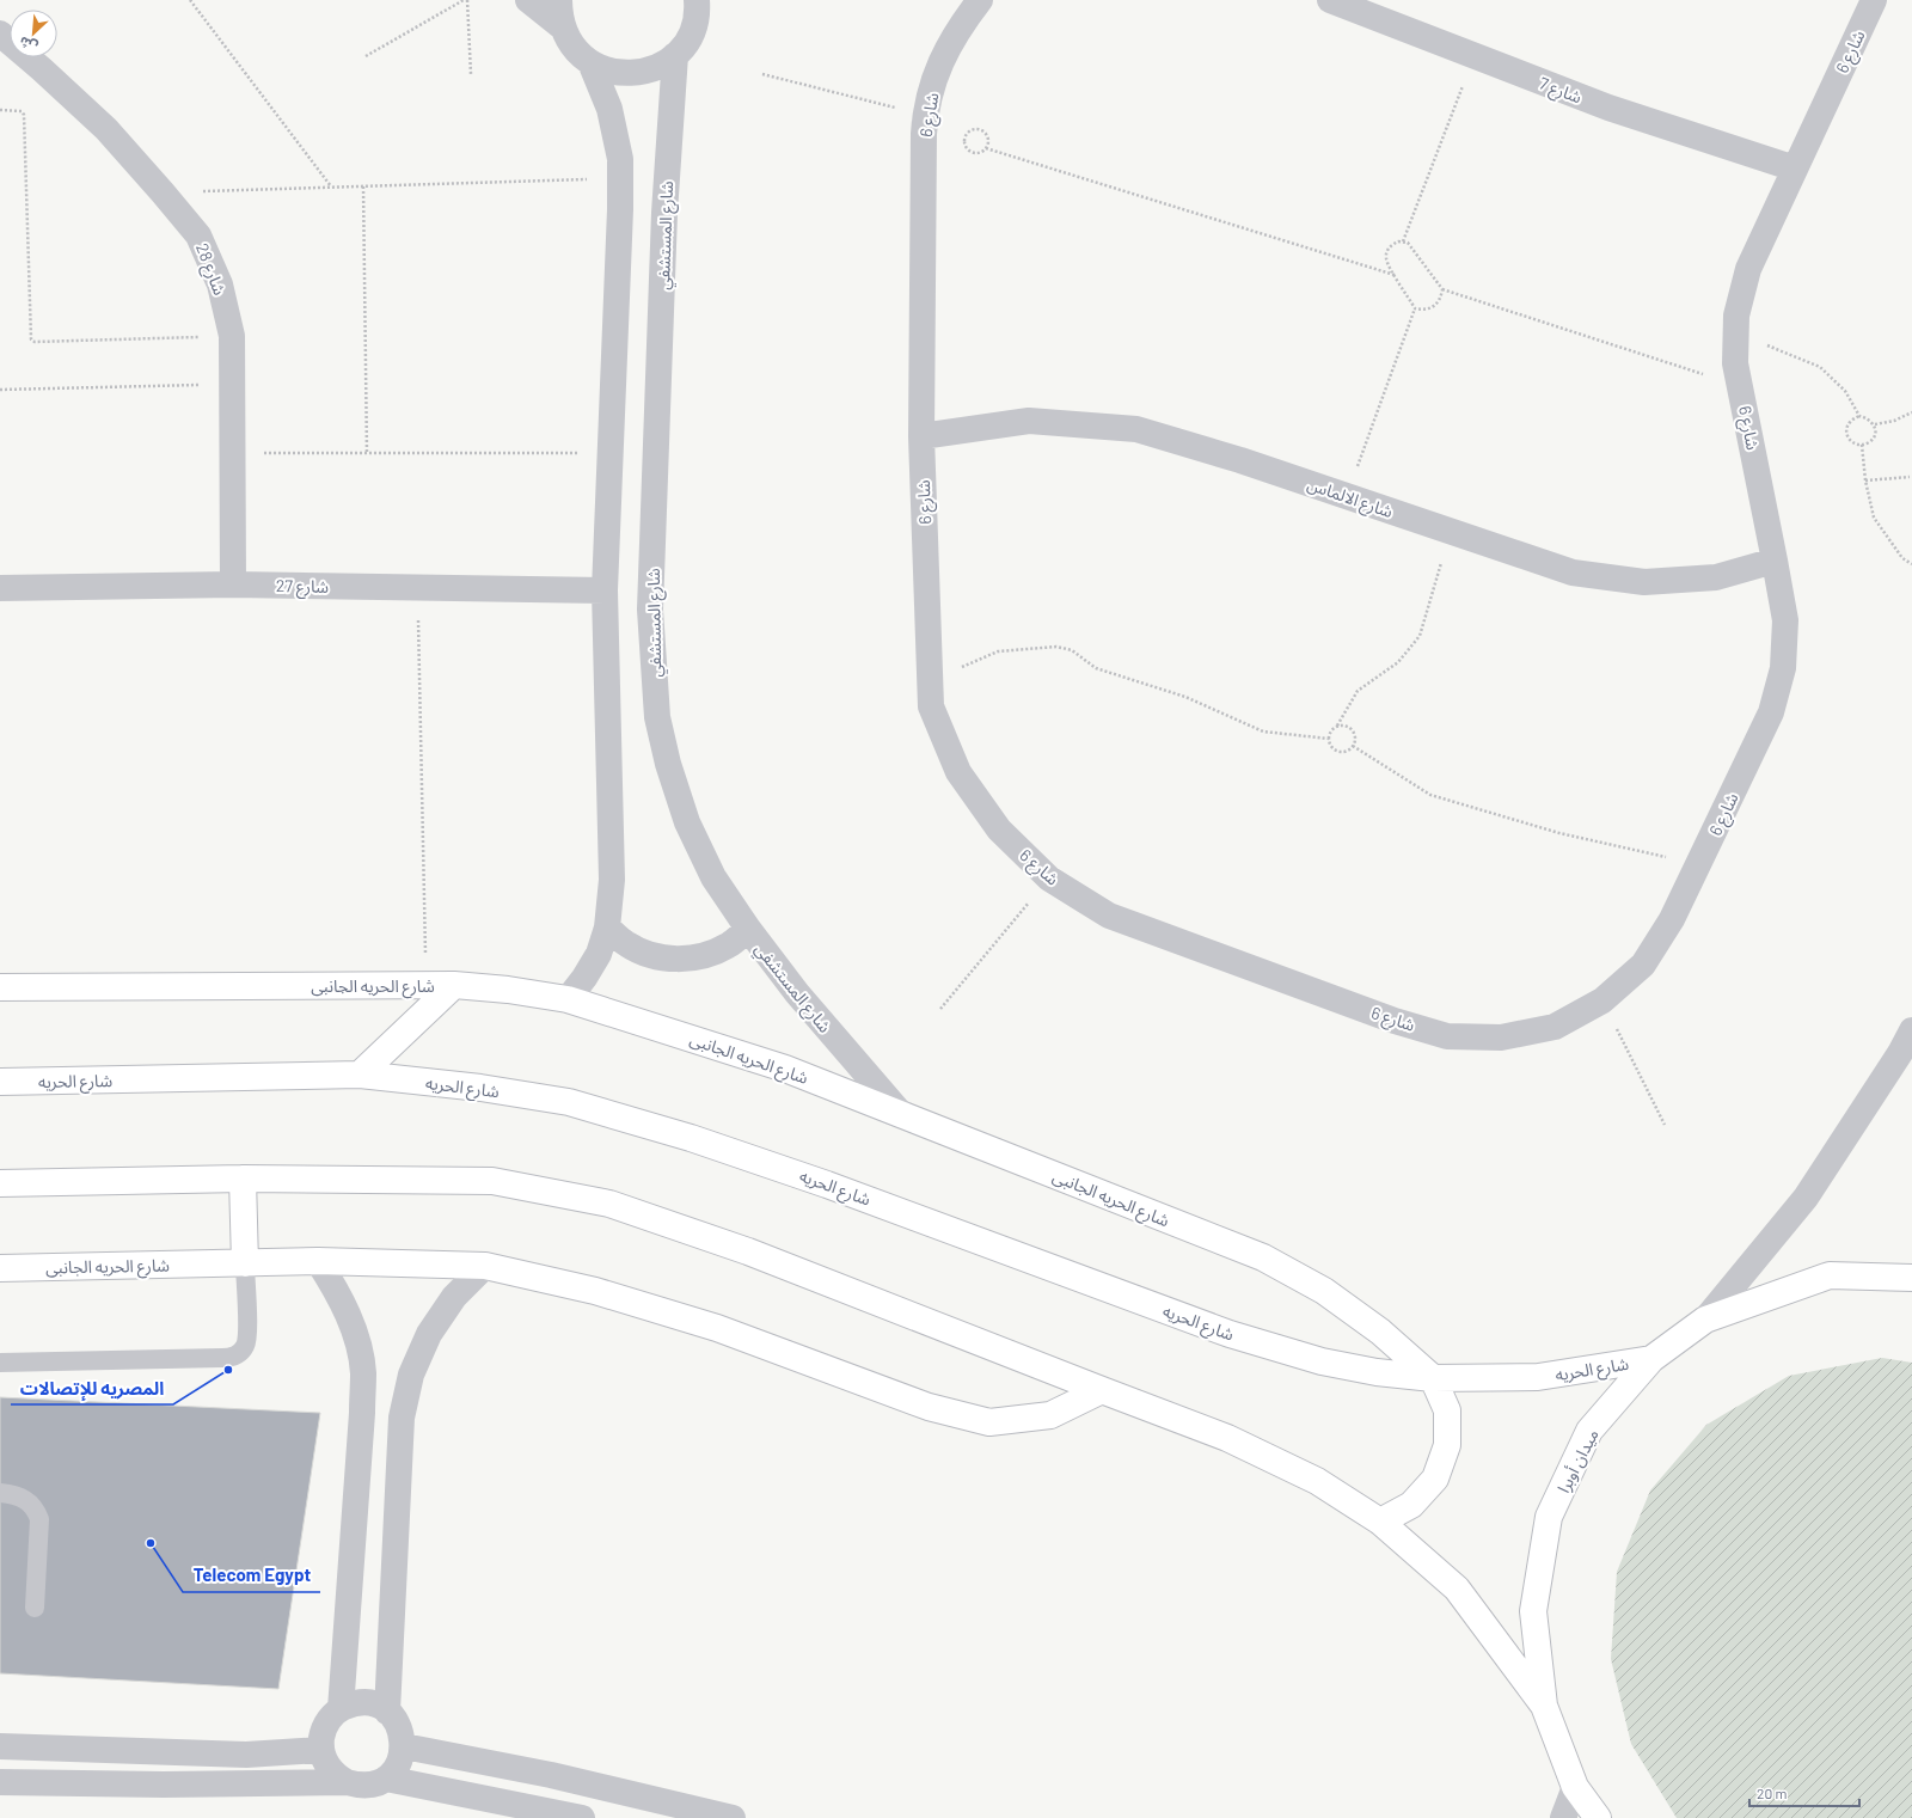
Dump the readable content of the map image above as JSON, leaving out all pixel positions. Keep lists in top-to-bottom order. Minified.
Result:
{"streets":{"main road":["شارع الحريه الجانبى","شارع الحريه","ميدان أوبرا"],"street":["شارع 6","شارع 7","شارع المستشفي","شارع 28","شارع الالماس","شارع 27"]},"crossings":[["شارع 6","شارع 7"],["شارع 6","شارع الالماس"],["شارع المستشفي","شارع الحريه الجانبى"],["شارع 28","شارع 27"],["شارع الحريه الجانبى","شارع الحريه"],["شارع الحريه","ميدان أوبرا"]],"places":["المصريه للإتصالات","Telecom Egypt"],"scale_bar":"20 m","north":"bottom left"}
